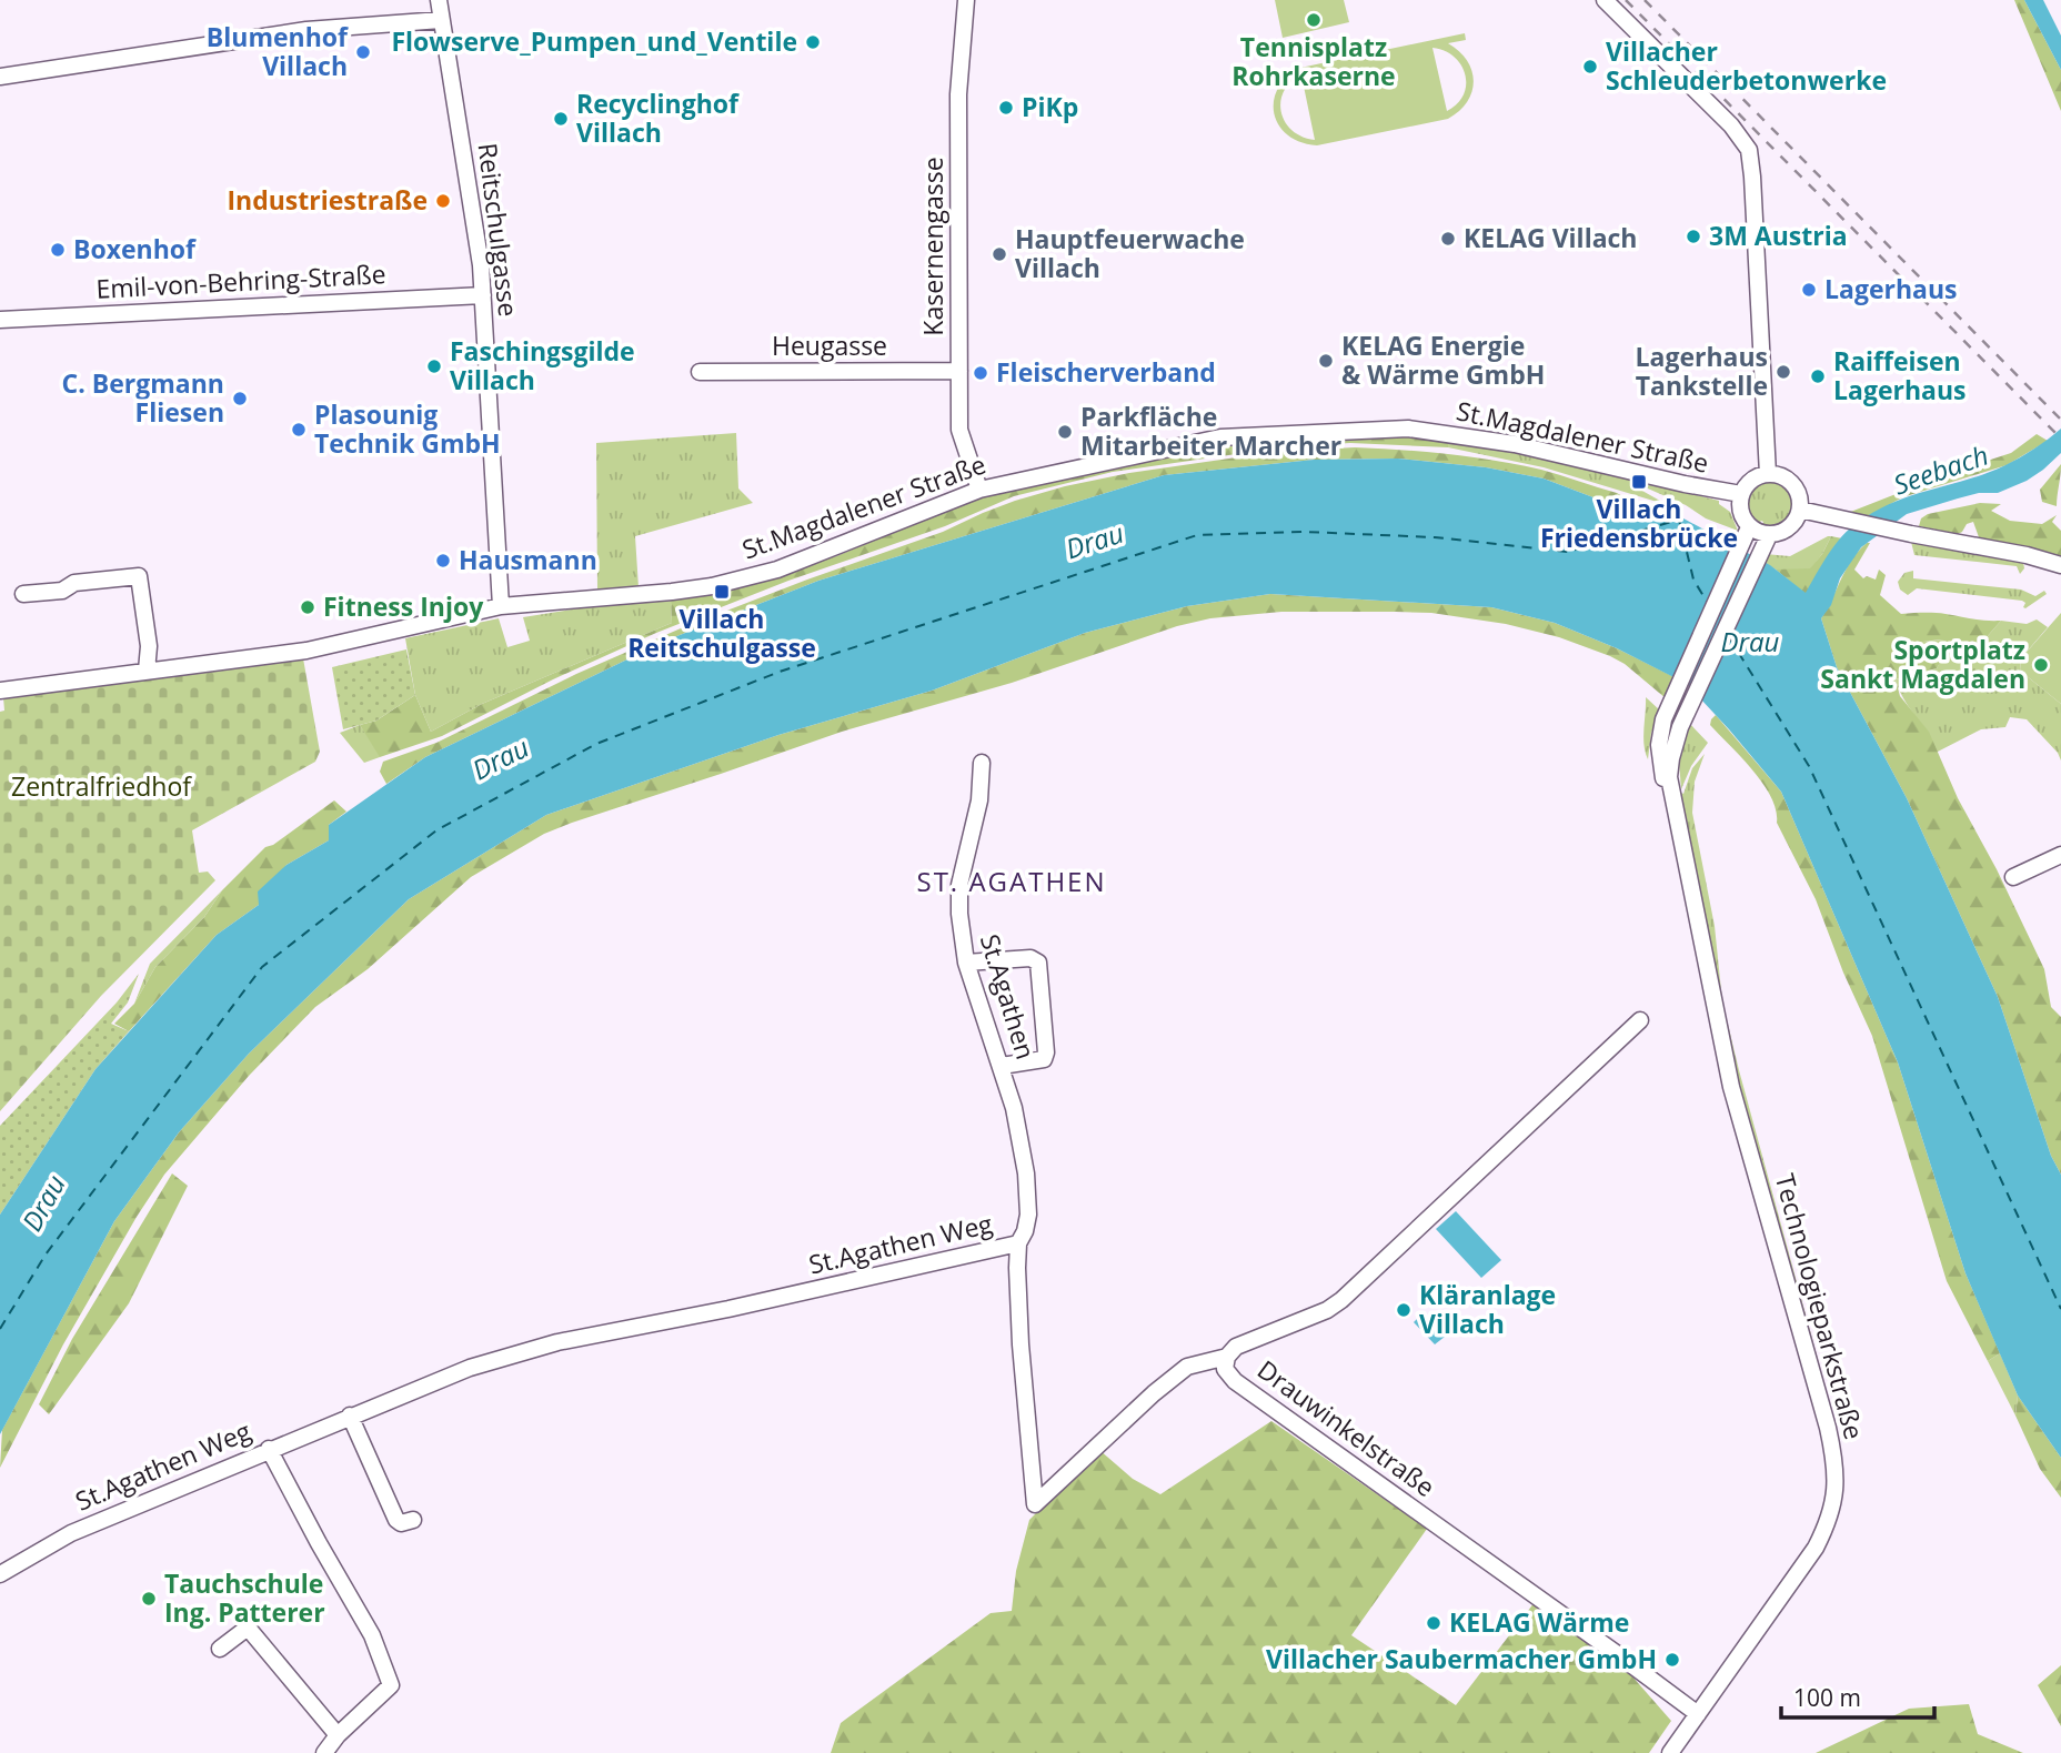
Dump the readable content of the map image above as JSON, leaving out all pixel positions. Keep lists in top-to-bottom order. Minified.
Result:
{"streets":{"street":["Reitschulgasse","Kasernengasse","Emil-von-Behring-Straße","Heugasse","St.Magdalener Straße","St.Agathen","St.Agathen Weg","Technologieparkstraße","Drauwinkelstraße"]},"crossings":[["Reitschulgasse","Emil-von-Behring-Straße"],["Reitschulgasse","St.Magdalener Straße"],["Kasernengasse","Heugasse"],["Kasernengasse","St.Magdalener Straße"],["St.Magdalener Straße","Technologieparkstraße"],["St.Agathen","St.Agathen Weg"],["St.Agathen Weg","Drauwinkelstraße"],["Technologieparkstraße","Drauwinkelstraße"]],"districts":["ST. AGATHEN"],"water":["Seebach","Drau"],"parks":["Zentralfriedhof"],"places":{"other":["Tennisplatz Rohrkaserne","Flowserve_Pumpen_und_Ventile","Blumenhof Villach","Villacher Schleuderbetonwerke","PiKp","Recyclinghof Villach","Industriestraße","3M Austria","KELAG Villach","Boxenhof","Hauptfeuerwache Villach","Lagerhaus","KELAG Energie & Wärme GmbH","Faschingsgilde Villach","Lagerhaus Tankstelle","Fleischerverband","Raiffeisen Lagerhaus","C. Bergmann Fliesen","Plasounig Technik GmbH","Parkfläche Mitarbeiter Marcher","Hausmann","Fitness Injoy","Sportplatz Sankt Magdalen","Kläranlage Villach","Tauchschule Ing. Patterer","KELAG Wärme","Villacher Saubermacher GmbH"],"transit":["Villach Friedensbrücke","Villach Reitschulgasse"]},"scale_bar":"100 m"}
